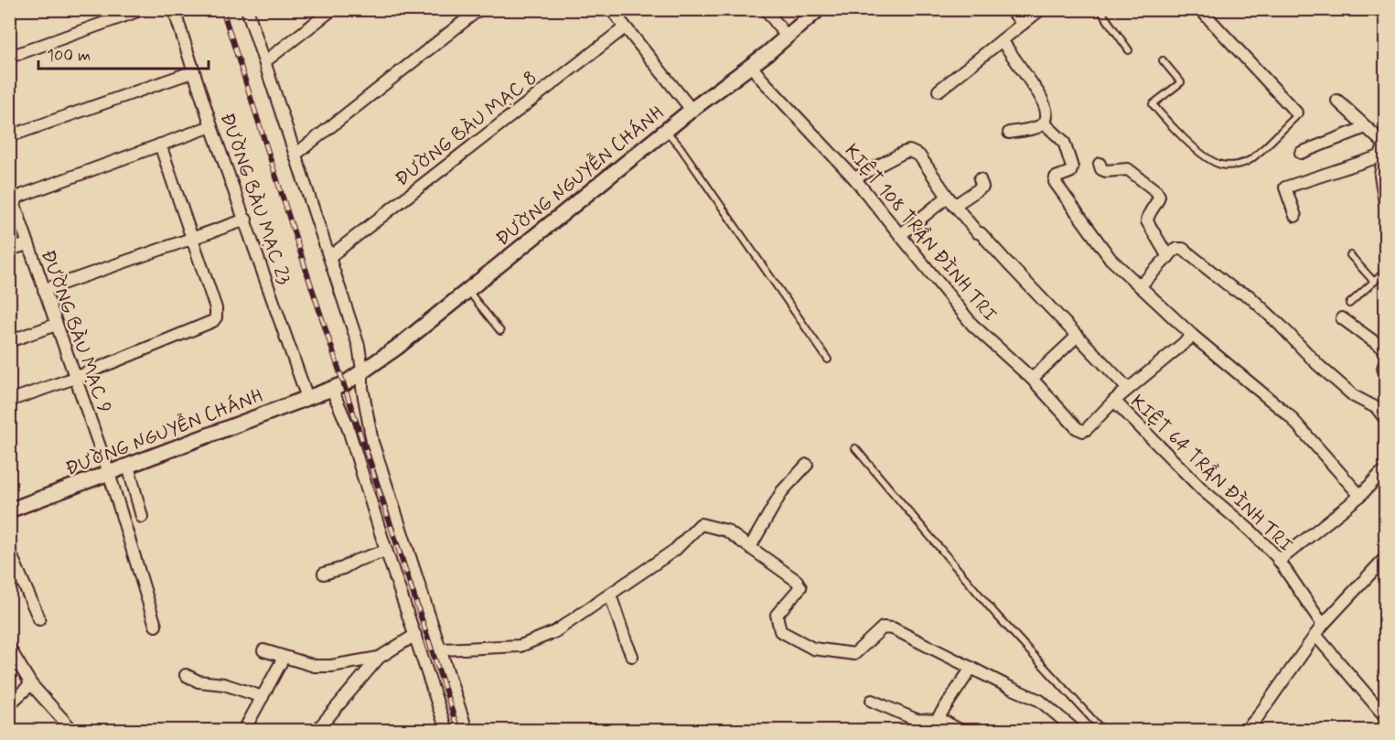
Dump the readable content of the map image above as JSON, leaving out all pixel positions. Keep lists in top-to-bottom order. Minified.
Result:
{"streets":{"street":["ĐƯỜNG BÀU MẠC 8","ĐƯỜNG NGUYỄN CHÁNH","ĐƯỜNG BÀU MẠC 23","KIỆT 108 TRẦN ĐÌNH TRI","ĐƯỜNG BÀU MẠC 9","KIỆT 64 TRẦN ĐÌNH TRI"]},"crossings":[["ĐƯỜNG NGUYỄN CHÁNH","ĐƯỜNG BÀU MẠC 23"],["ĐƯỜNG NGUYỄN CHÁNH","KIỆT 108 TRẦN ĐÌNH TRI"],["ĐƯỜNG NGUYỄN CHÁNH","ĐƯỜNG BÀU MẠC 9"],["KIỆT 108 TRẦN ĐÌNH TRI","KIỆT 64 TRẦN ĐÌNH TRI"]],"scale_bar":"100 m"}
